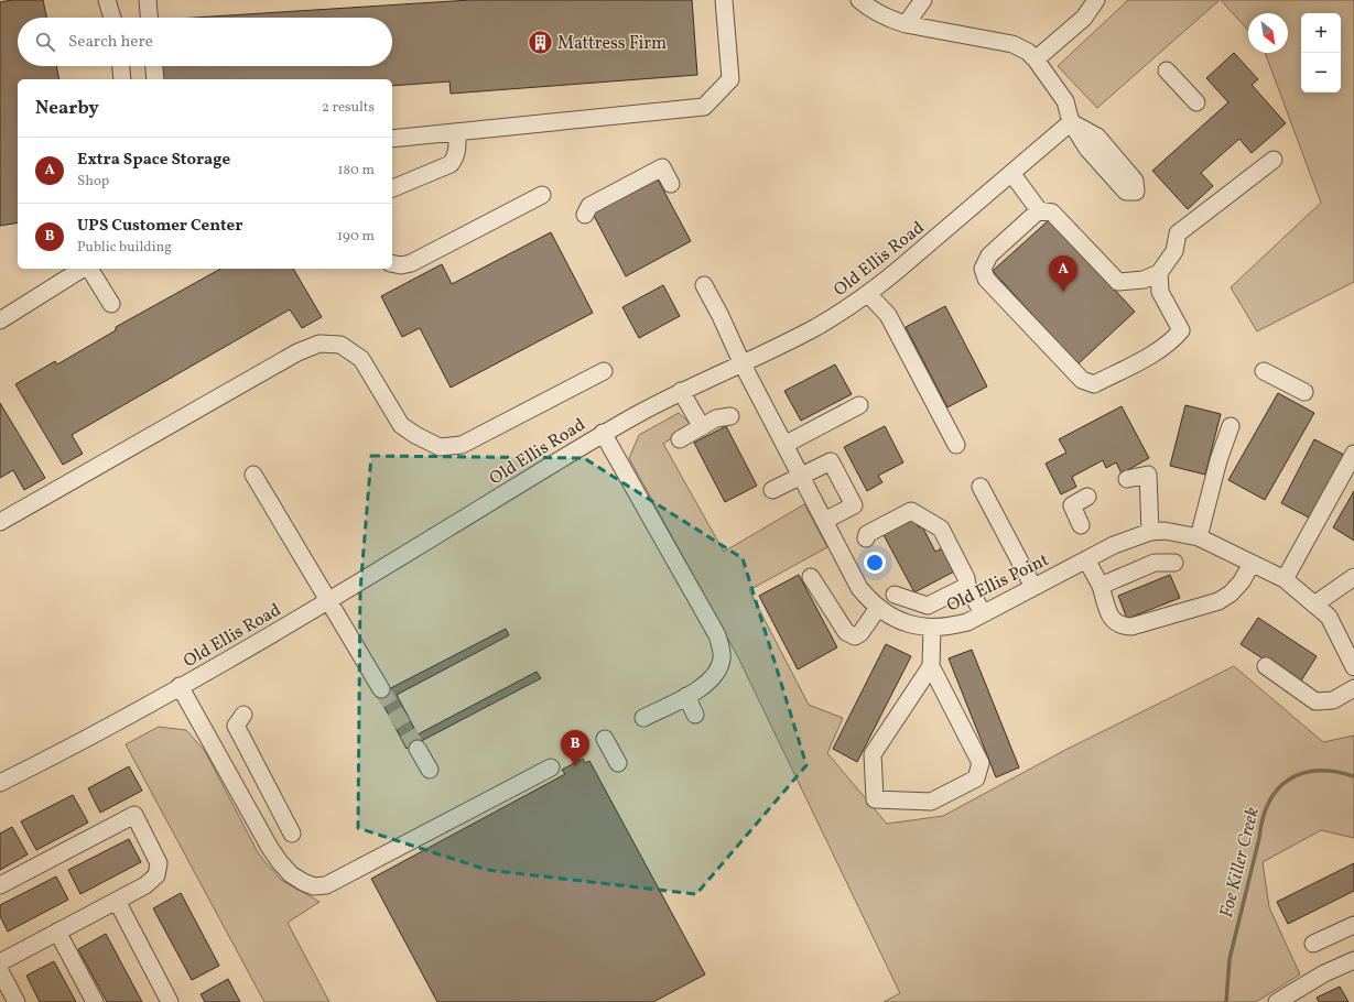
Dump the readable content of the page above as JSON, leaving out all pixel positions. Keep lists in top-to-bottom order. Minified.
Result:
{"streets":{"street":["Old Ellis Road","Old Ellis Point"]},"crossings":[["Old Ellis Road","Old Ellis Point"]],"water":["Foe Killer Creek"],"places":{"building":["Mattress Firm"]},"north":"bottom right","page":{"map_buttons":["+","−"],"search":"Search here","heading":["Nearby","2 results"],"list":[{"mark":"A","name":"Extra Space Storage","note":"Shop","value":"180 m"},{"mark":"B","name":"UPS Customer Center","note":"Public building","value":"190 m"}],"pins":["A","B"]}}
